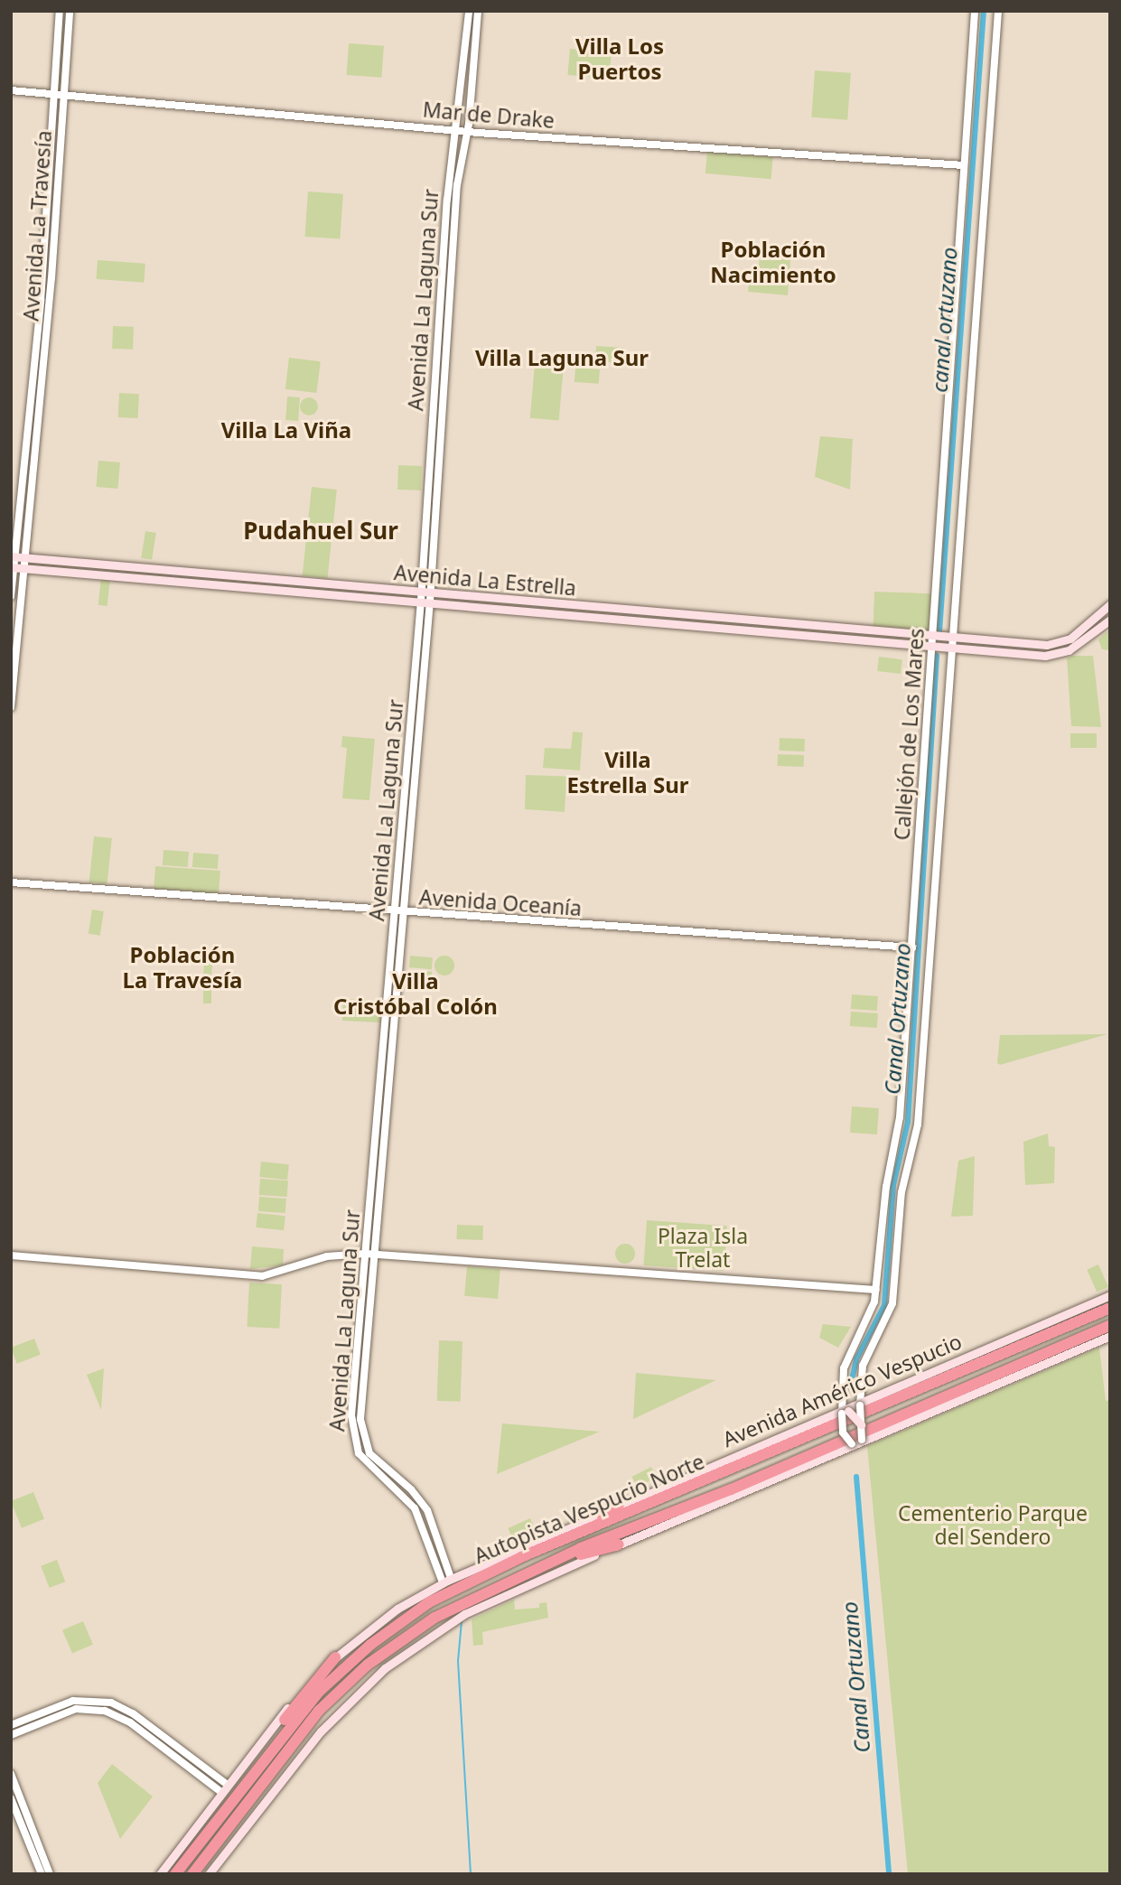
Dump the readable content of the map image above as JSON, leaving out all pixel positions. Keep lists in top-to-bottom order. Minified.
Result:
{"streets":{"highway":["Autopista Vespucio Norte"],"main road":["Avenida La Estrella","Avenida Américo Vespucio"],"street":["Mar de Drake","Avenida La Travesía","Avenida La Laguna Sur","Callejón de Los Mares","Avenida Oceanía"]},"crossings":[["Mar de Drake","Avenida La Travesía"],["Mar de Drake","Avenida La Laguna Sur"],["Mar de Drake","Callejón de Los Mares"],["Avenida La Travesía","Avenida La Estrella"],["Avenida La Laguna Sur","Avenida La Estrella"],["Avenida La Laguna Sur","Avenida Oceanía"],["Avenida La Laguna Sur","Avenida Américo Vespucio"],["Avenida La Estrella","Callejón de Los Mares"],["Callejón de Los Mares","Avenida Oceanía"],["Callejón de Los Mares","Avenida Américo Vespucio"]],"districts":["Villa Los Puertos","Población Nacimiento","Villa Laguna Sur","Villa La Viña","Pudahuel Sur","Villa Estrella Sur","Población La Travesía","Villa Cristóbal Colón"],"water":["canal ortuzano","Canal Ortuzano"],"parks":["Plaza Isla Trelat","Cementerio Parque del Sendero"]}
